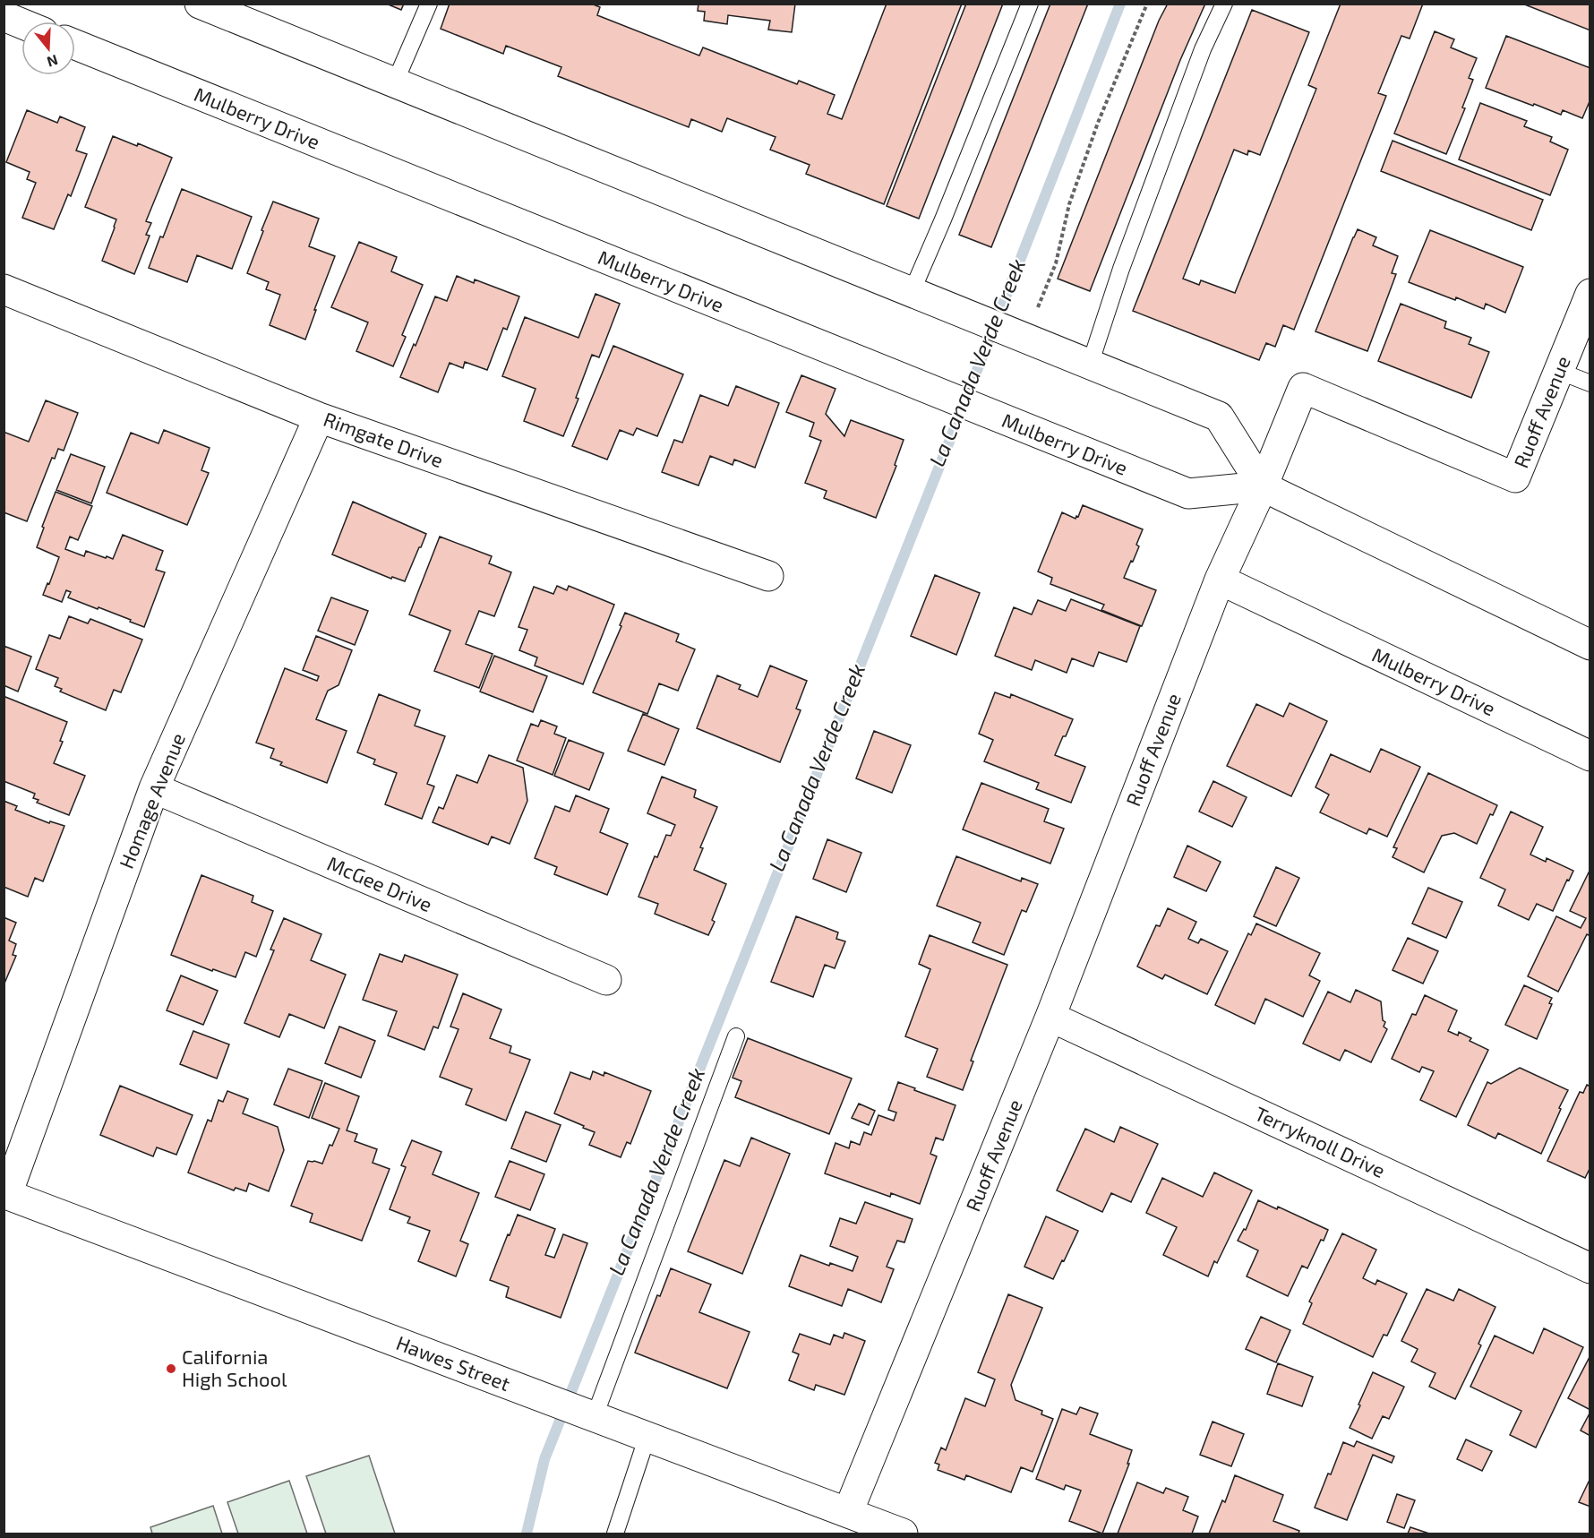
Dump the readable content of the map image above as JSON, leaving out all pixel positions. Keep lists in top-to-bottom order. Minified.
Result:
{"streets":{"street":["Mulberry Drive","Ruoff Avenue","Rimgate Drive","Homage Avenue","McGee Drive","Terryknoll Drive","Hawes Street"]},"crossings":[["Mulberry Drive","Ruoff Avenue"],["Ruoff Avenue","Terryknoll Drive"],["Ruoff Avenue","Hawes Street"],["Rimgate Drive","Homage Avenue"],["Homage Avenue","McGee Drive"],["Homage Avenue","Hawes Street"]],"water":["La Canada Verde Creek"],"places":["California High School"],"north":"bottom"}
